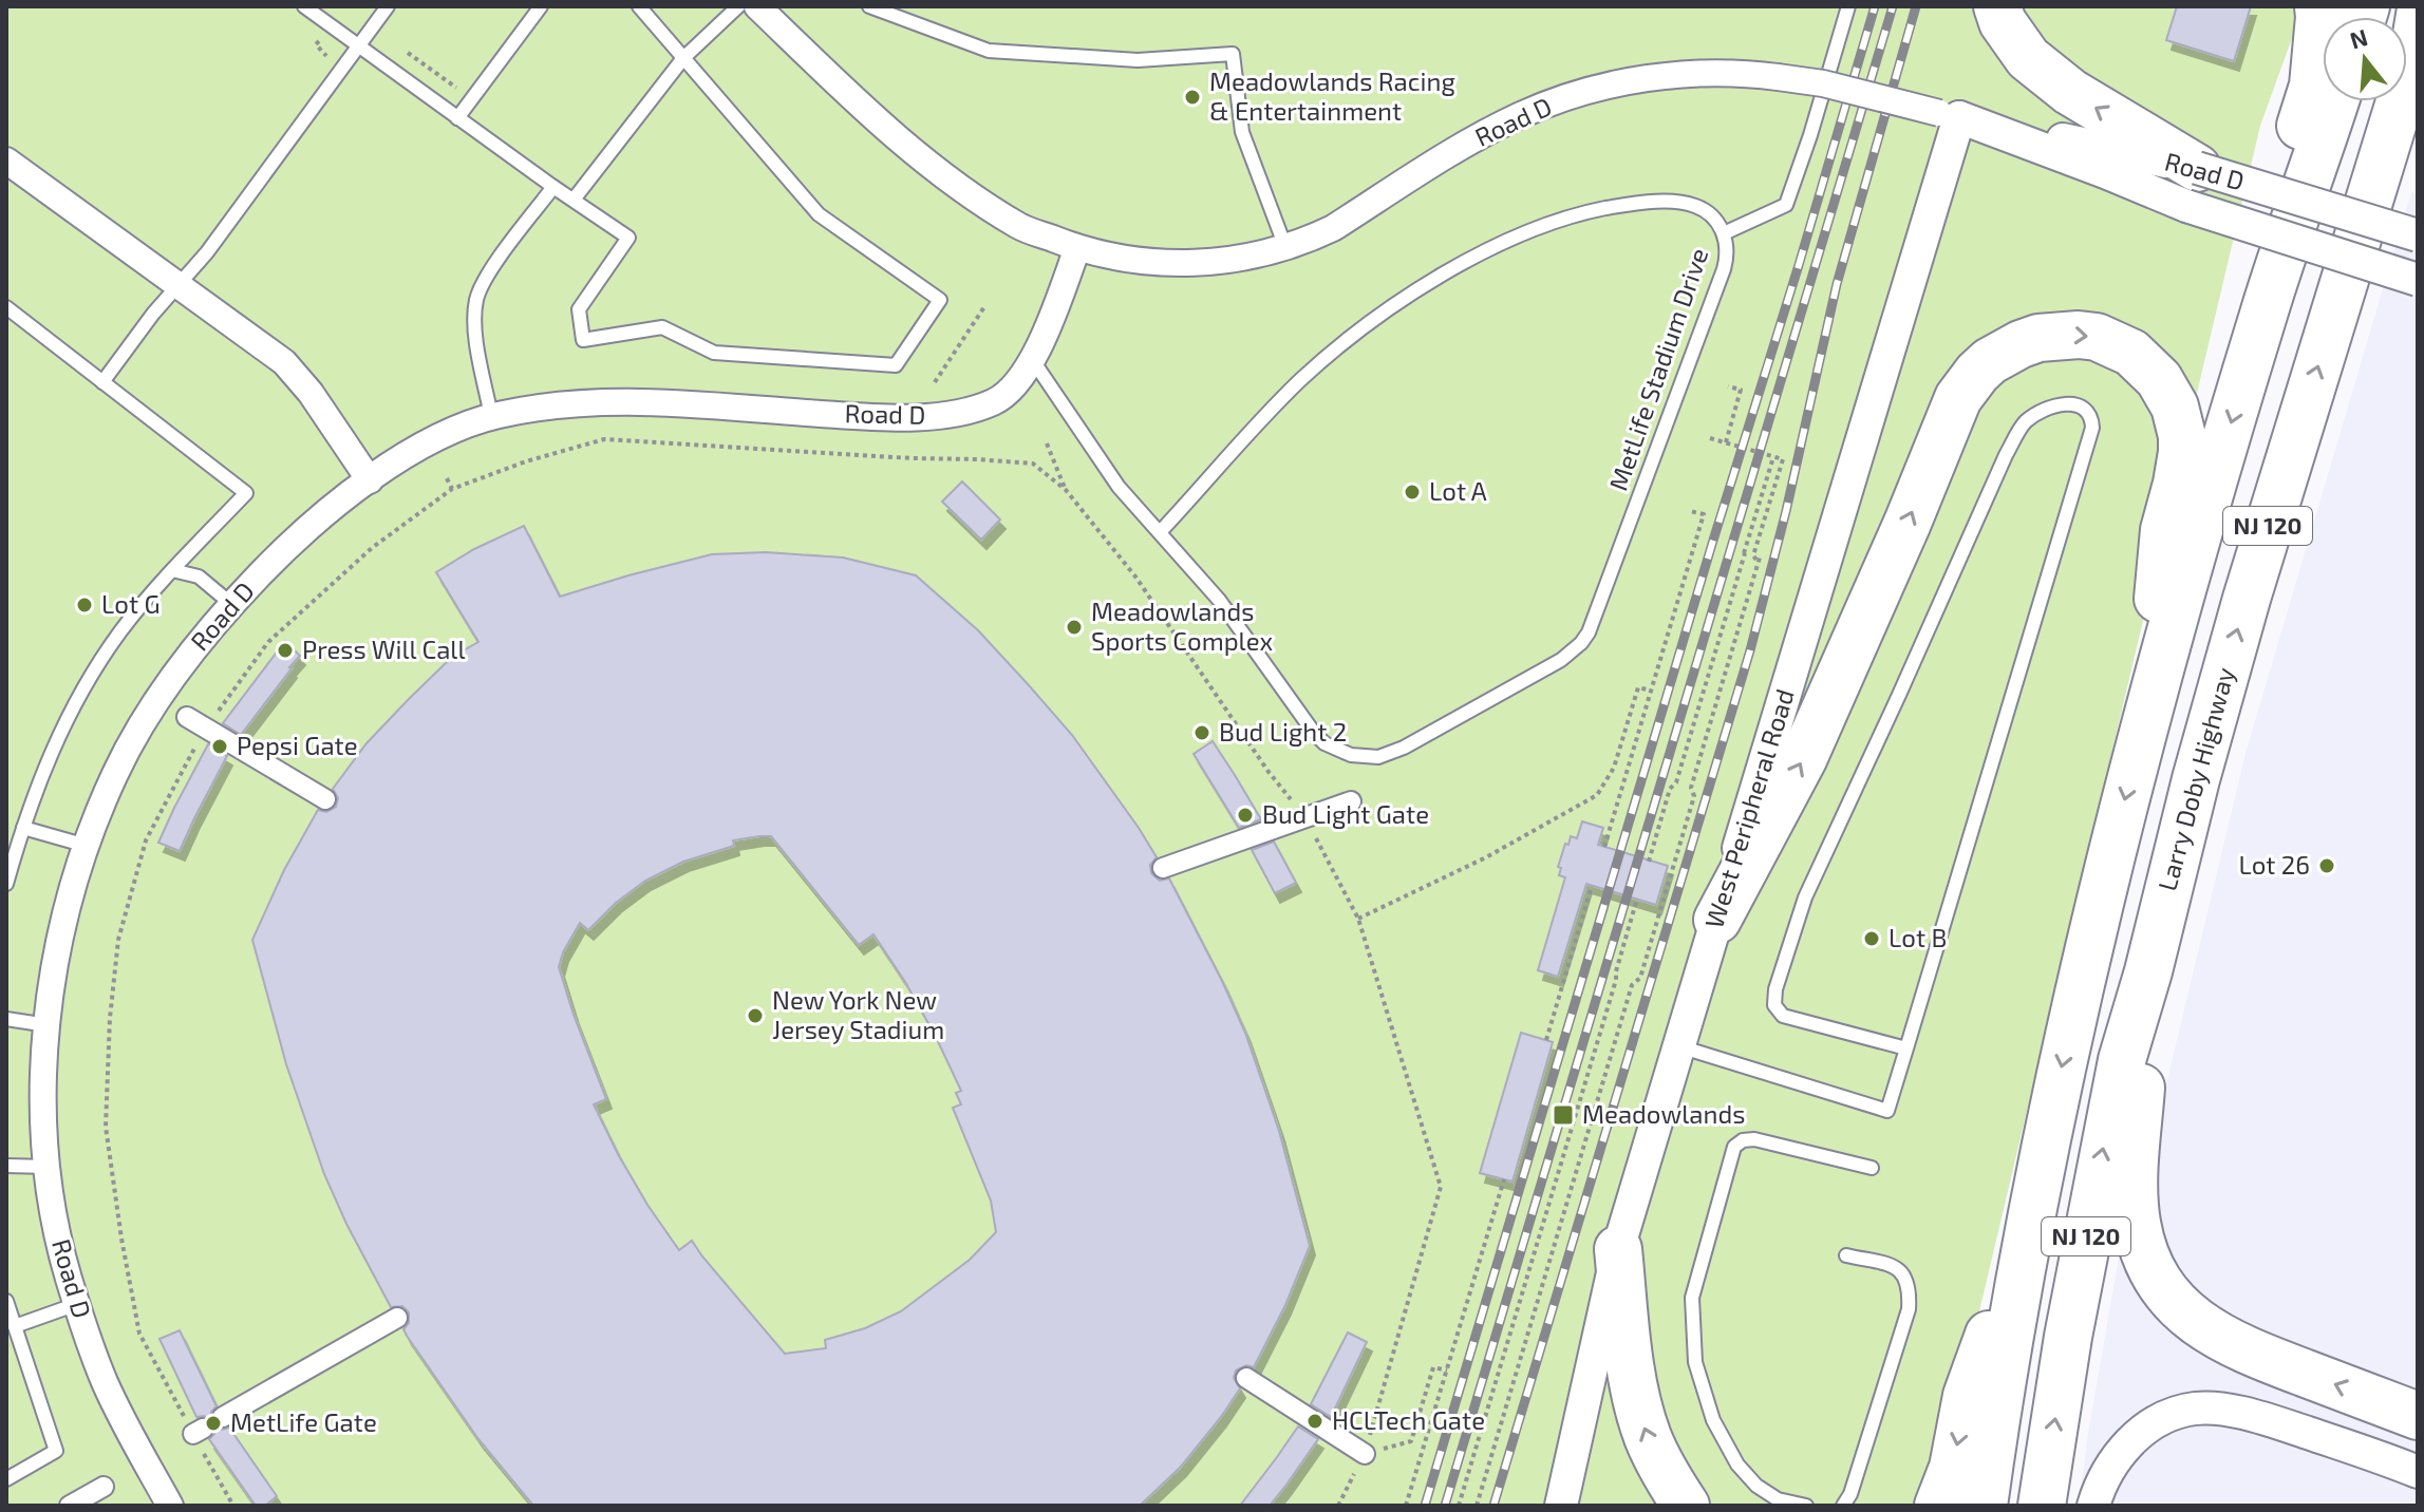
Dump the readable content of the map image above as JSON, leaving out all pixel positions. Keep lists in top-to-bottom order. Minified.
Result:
{"streets":{"highway":["NJ 120","Larry Doby Highway"],"street":["Road D","West Peripheral Road"],"lane":["MetLife Stadium Drive"]},"crossings":[["Road D","MetLife Stadium Drive"],["Road D","West Peripheral Road"]],"places":{"other":["Meadowlands Racing & Entertainment","Lot A","Lot G","Meadowlands Sports Complex","Press Will Call","Bud Light 2","Pepsi Gate","Bud Light Gate","Lot 26","Lot B","New York New Jersey Stadium","HCLTech Gate","MetLife Gate"],"transit":["Meadowlands"]},"north":"top"}
